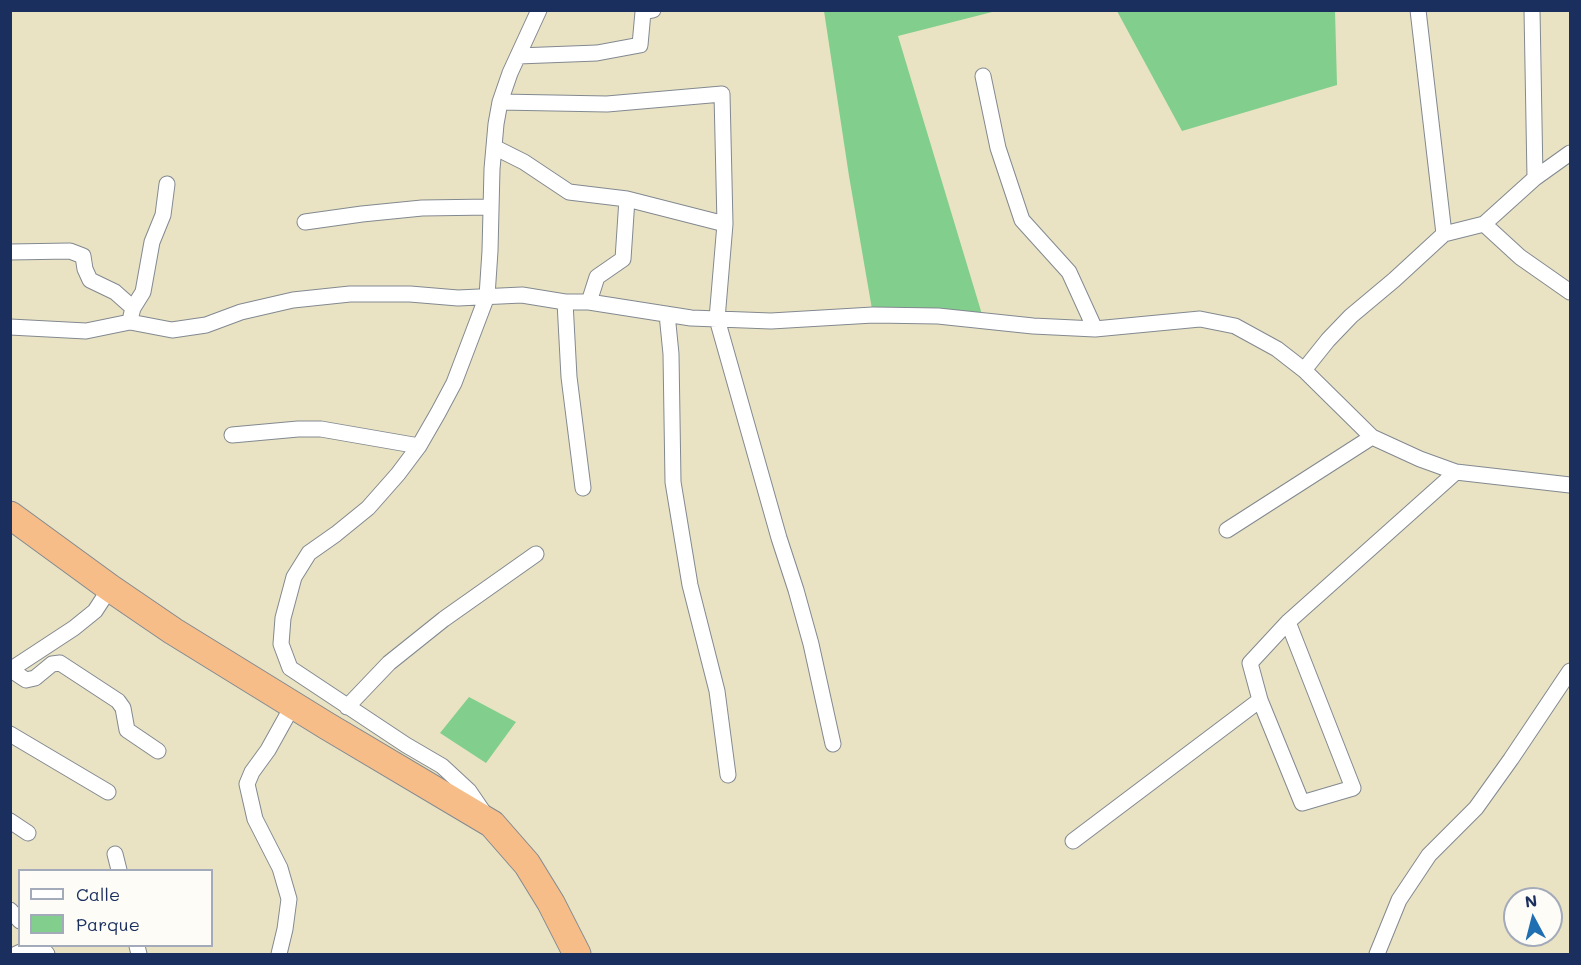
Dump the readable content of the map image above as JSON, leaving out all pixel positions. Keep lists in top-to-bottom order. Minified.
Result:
{"legend":["Calle","Parque"],"north":"top"}
